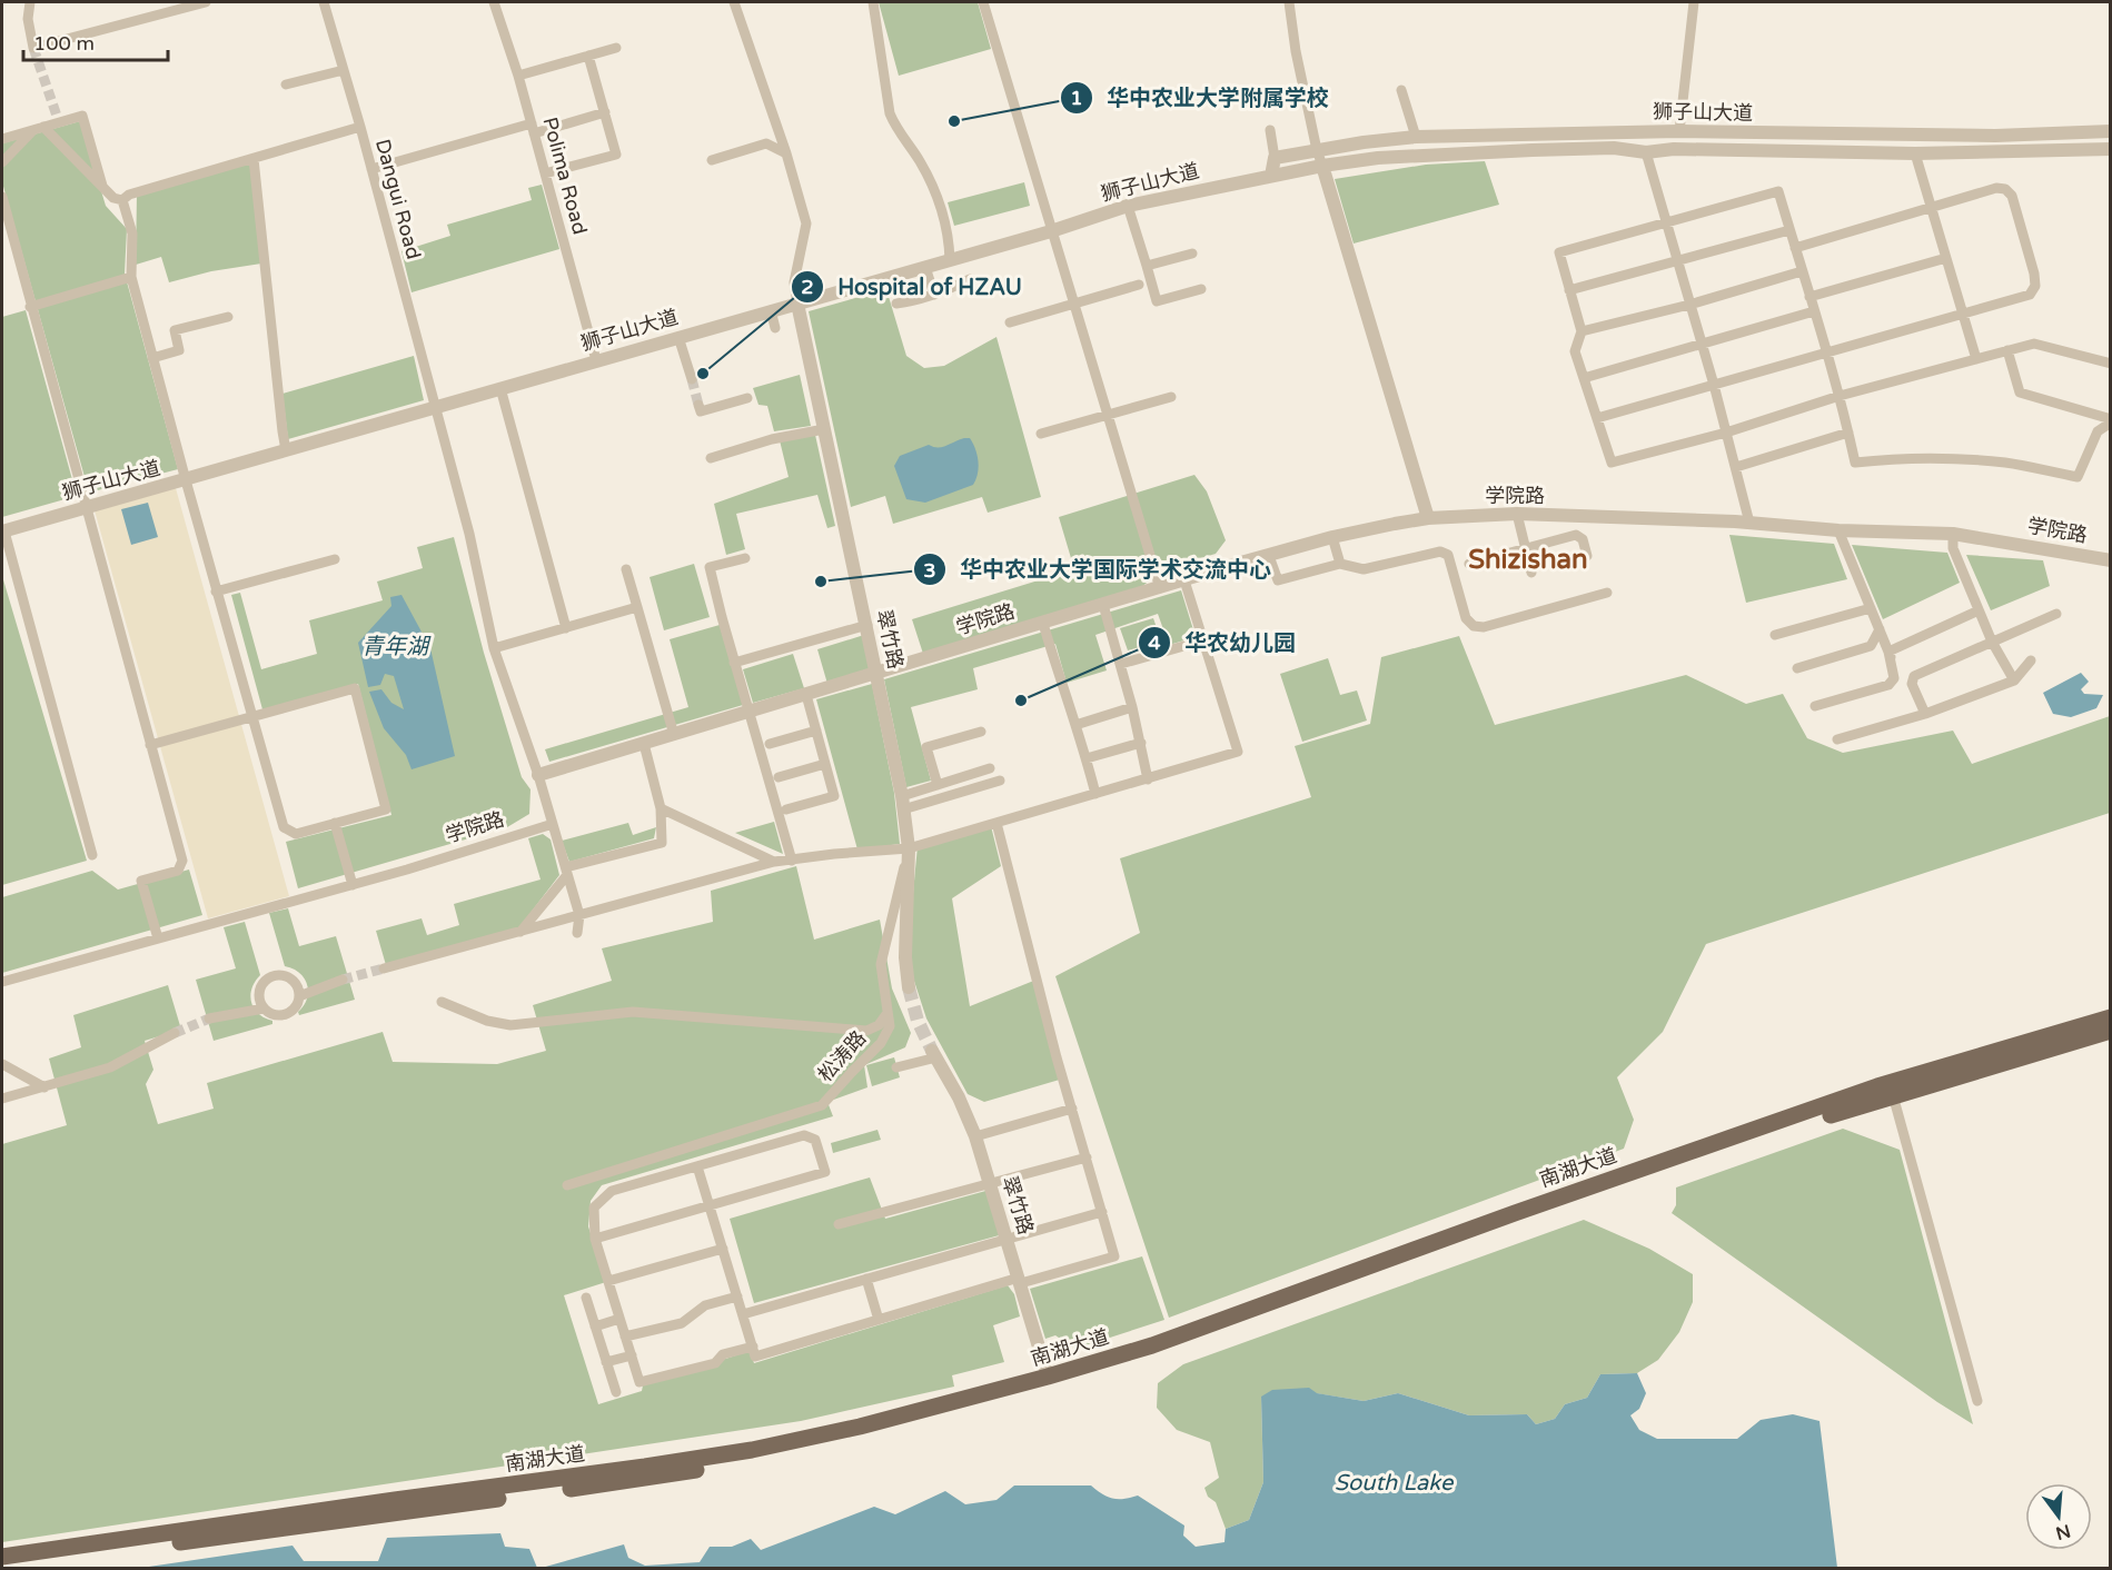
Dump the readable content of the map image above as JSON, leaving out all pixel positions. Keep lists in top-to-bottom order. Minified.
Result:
{"streets":{"main road":["南湖大道"],"street":["狮子山大道","Polima Road","Dangui Road","学院路","翠竹路","松涛路"]},"crossings":[["狮子山大道","Polima Road"],["狮子山大道","Dangui Road"],["狮子山大道","翠竹路"],["Dangui Road","学院路"],["学院路","翠竹路"],["翠竹路","松涛路"],["翠竹路","南湖大道"]],"districts":["Shizishan"],"water":["青年湖","South Lake"],"places":["华中农业大学附属学校","Hospital of HZAU","华中农业大学国际学术交流中心","华农幼儿园"],"scale_bar":"100 m","north":"bottom"}
